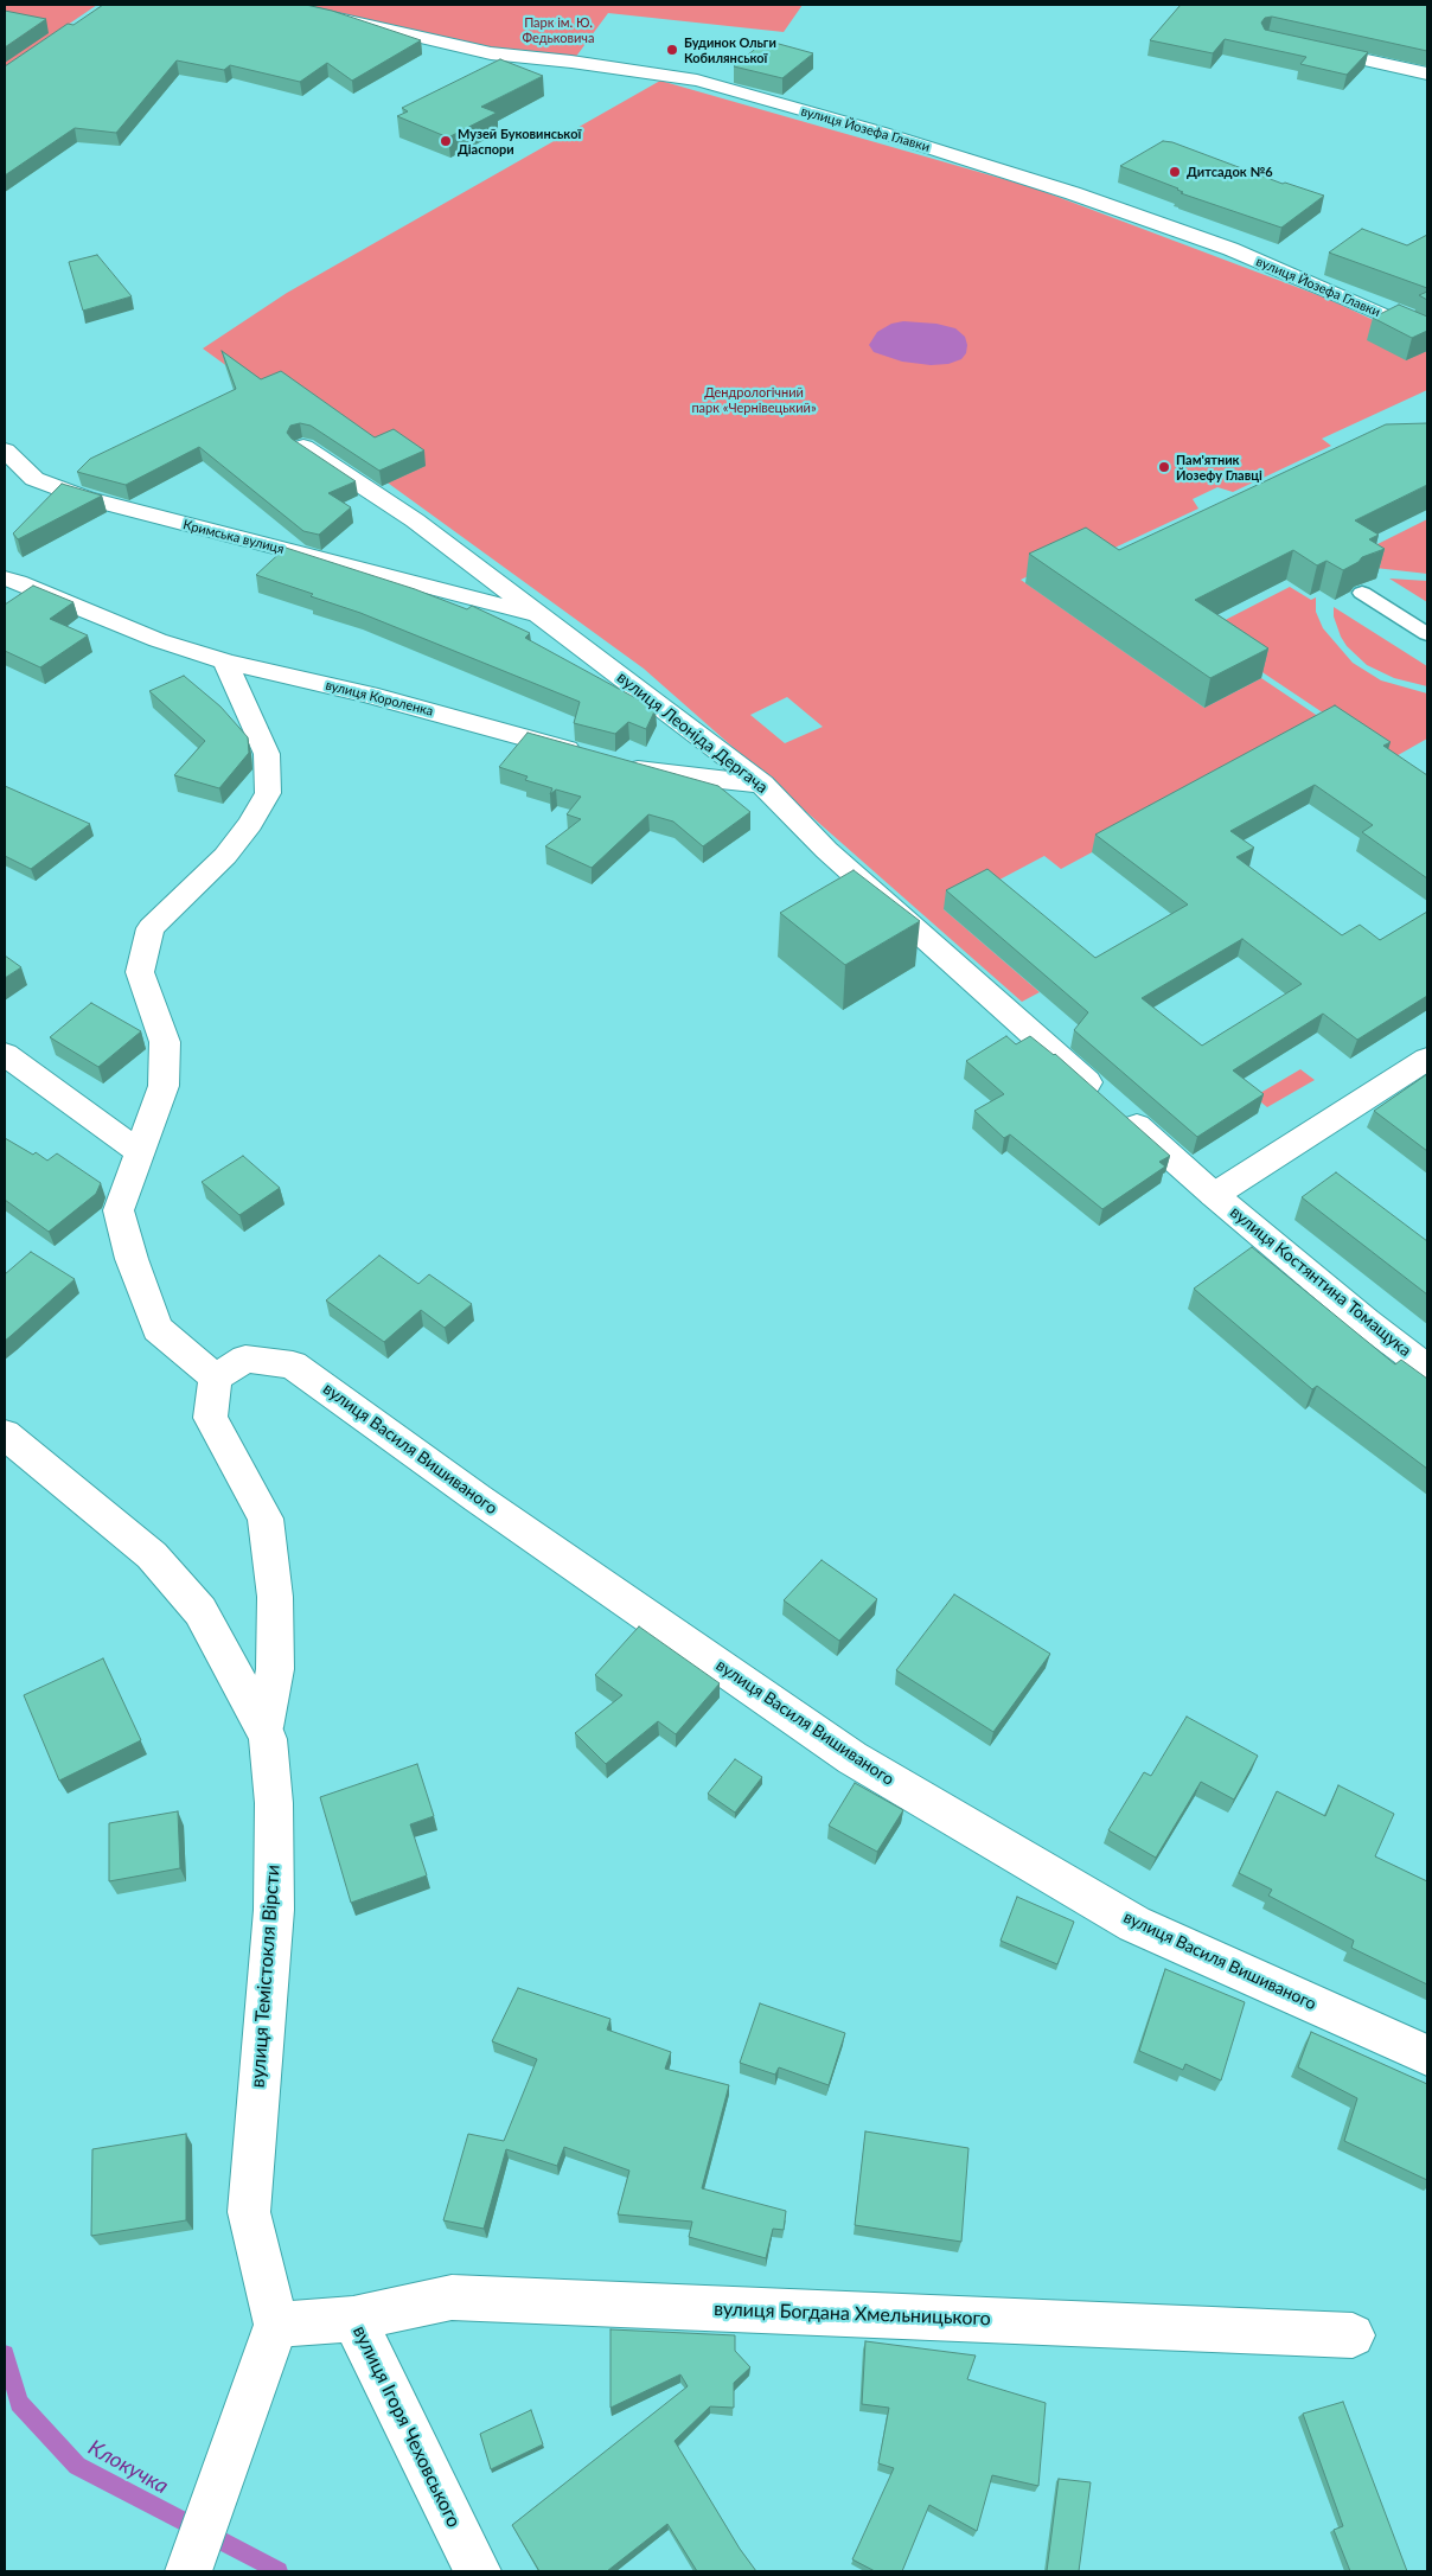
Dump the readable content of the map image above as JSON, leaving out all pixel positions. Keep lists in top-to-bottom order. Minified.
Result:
{"streets":{"street":["вулиця Йозефа Главки","Кримська вулиця","вулиця Короленка","вулиця Леоніда Дергача","вулиця Костянтина Томащука","вулиця Василя Вишиваного","вулиця Темістокля Вірсти","вулиця Богдана Хмельницького","вулиця Ігоря Чеховського"]},"crossings":[["Кримська вулиця","вулиця Леоніда Дергача"],["вулиця Леоніда Дергача","вулиця Костянтина Томащука"],["вулиця Темістокля Вірсти","вулиця Ігоря Чеховського"],["вулиця Богдана Хмельницького","вулиця Ігоря Чеховського"]],"water":["Клокучка"],"parks":["Парк ім. Ю. Федьковича","Дендрологічний парк «Чернівецький»"],"places":["Будинок Ольги Кобилянської","Музей Буковинської Діаспори","Дитсадок №6","Пам'ятник Йозефу Главці"]}
